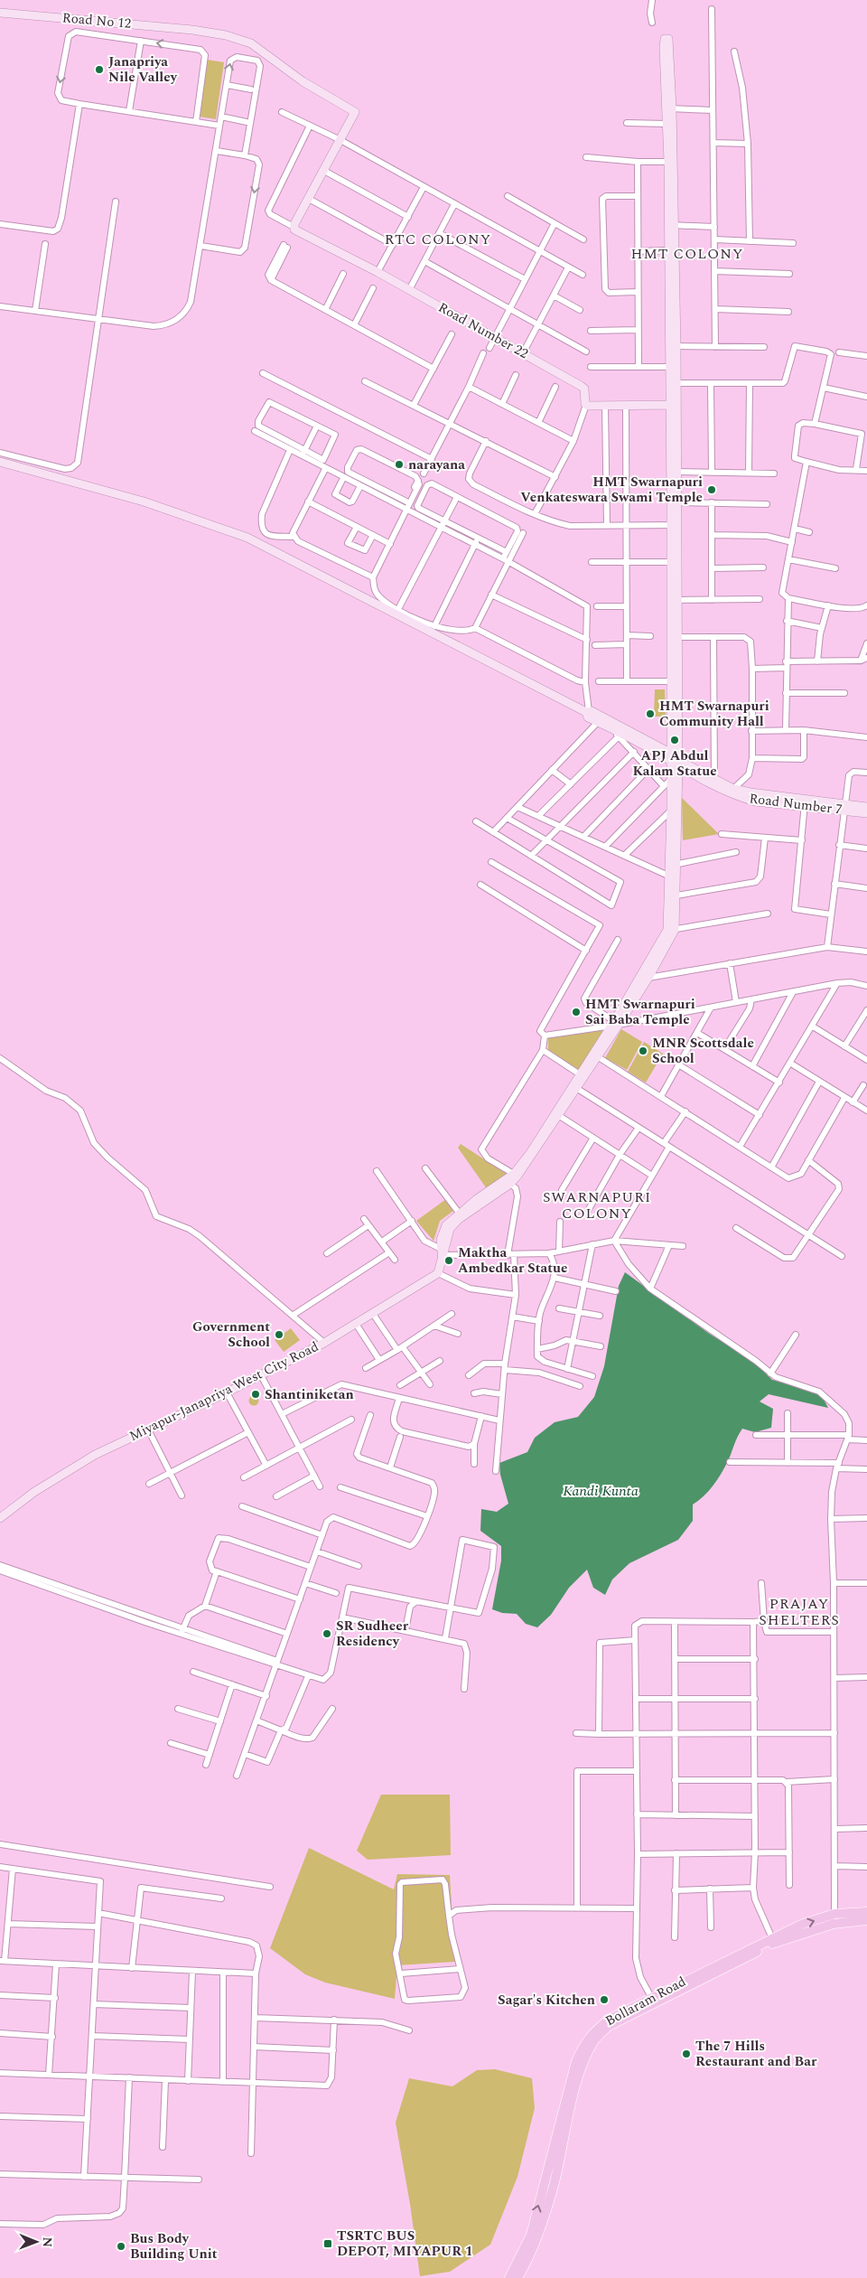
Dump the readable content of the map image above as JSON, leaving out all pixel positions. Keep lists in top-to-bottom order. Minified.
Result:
{"streets":{"main road":["Bollaram Road"],"street":["Road No 12","Road Number 22","Road Number 7","Miyapur-Janapriya West City Road"]},"districts":["RTC COLONY","HMT COLONY","SWARNAPURI COLONY","PRAJAY SHELTERS"],"water":["Kandi Kunta"],"places":{"other":["Janapriya Nile Valley","narayana","HMT Swarnapuri Venkateswara Swami Temple","HMT Swarnapuri Community Hall","APJ Abdul Kalam Statue","HMT Swarnapuri Sai Baba Temple","MNR Scottsdale School","Maktha Ambedkar Statue","Government School","Shantiniketan","SR Sudheer Residency","Sagar's Kitchen","The 7 Hills Restaurant and Bar","Bus Body Building Unit"],"transit":["TSRTC BUS DEPOT, MIYAPUR 1"]},"north":"right"}
